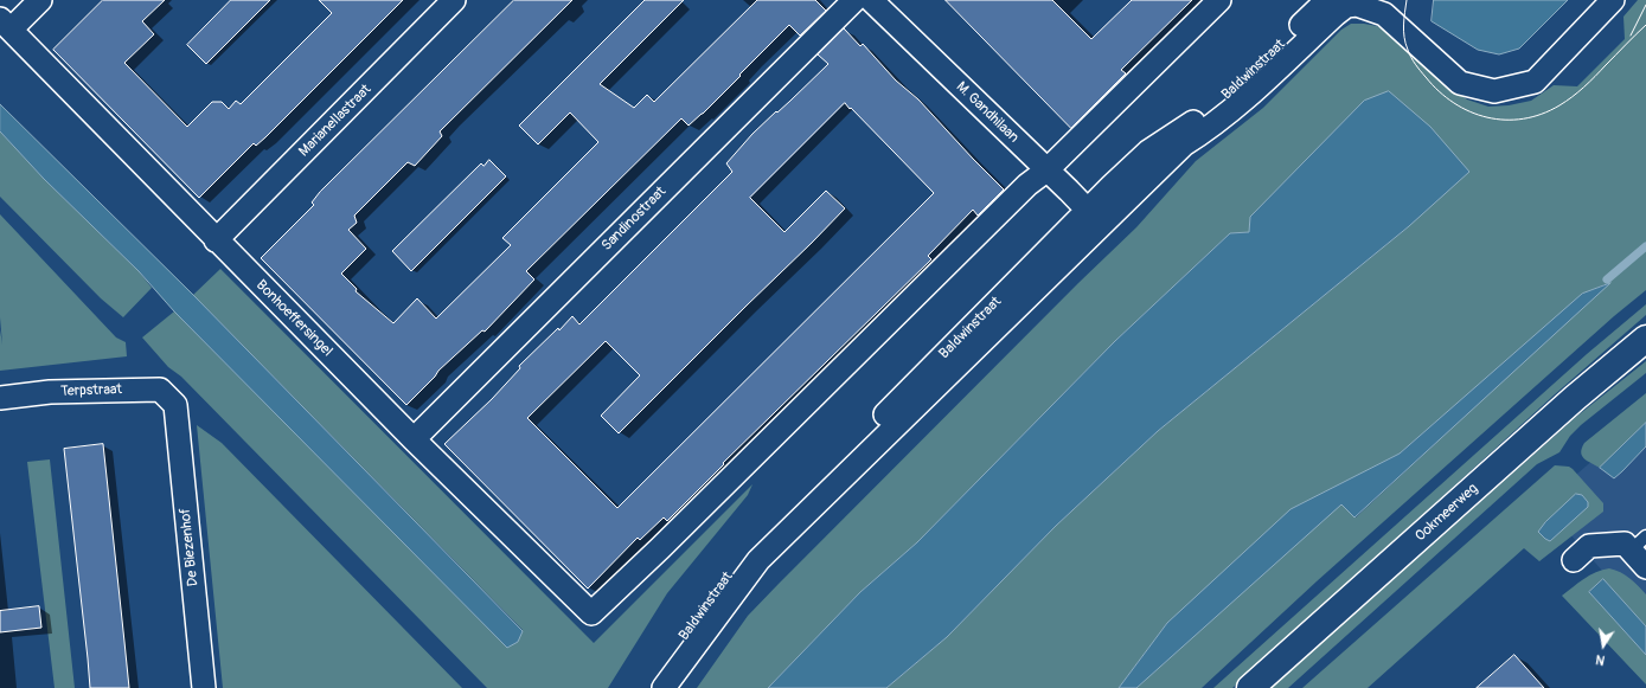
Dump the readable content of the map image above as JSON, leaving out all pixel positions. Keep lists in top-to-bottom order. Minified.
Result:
{"streets":{"main road":["Ookmeerweg"],"street":["Baldwinstraat","M. Gandhilaan","Marianellastraat","Sandinostraat","Bonhoeffersingel","Terpstraat","De Biezenhof"]},"crossings":[["Baldwinstraat","M. Gandhilaan"],["M. Gandhilaan","Bonhoeffersingel"],["Marianellastraat","Bonhoeffersingel"],["Sandinostraat","Bonhoeffersingel"],["Terpstraat","De Biezenhof"]],"north":"bottom"}
